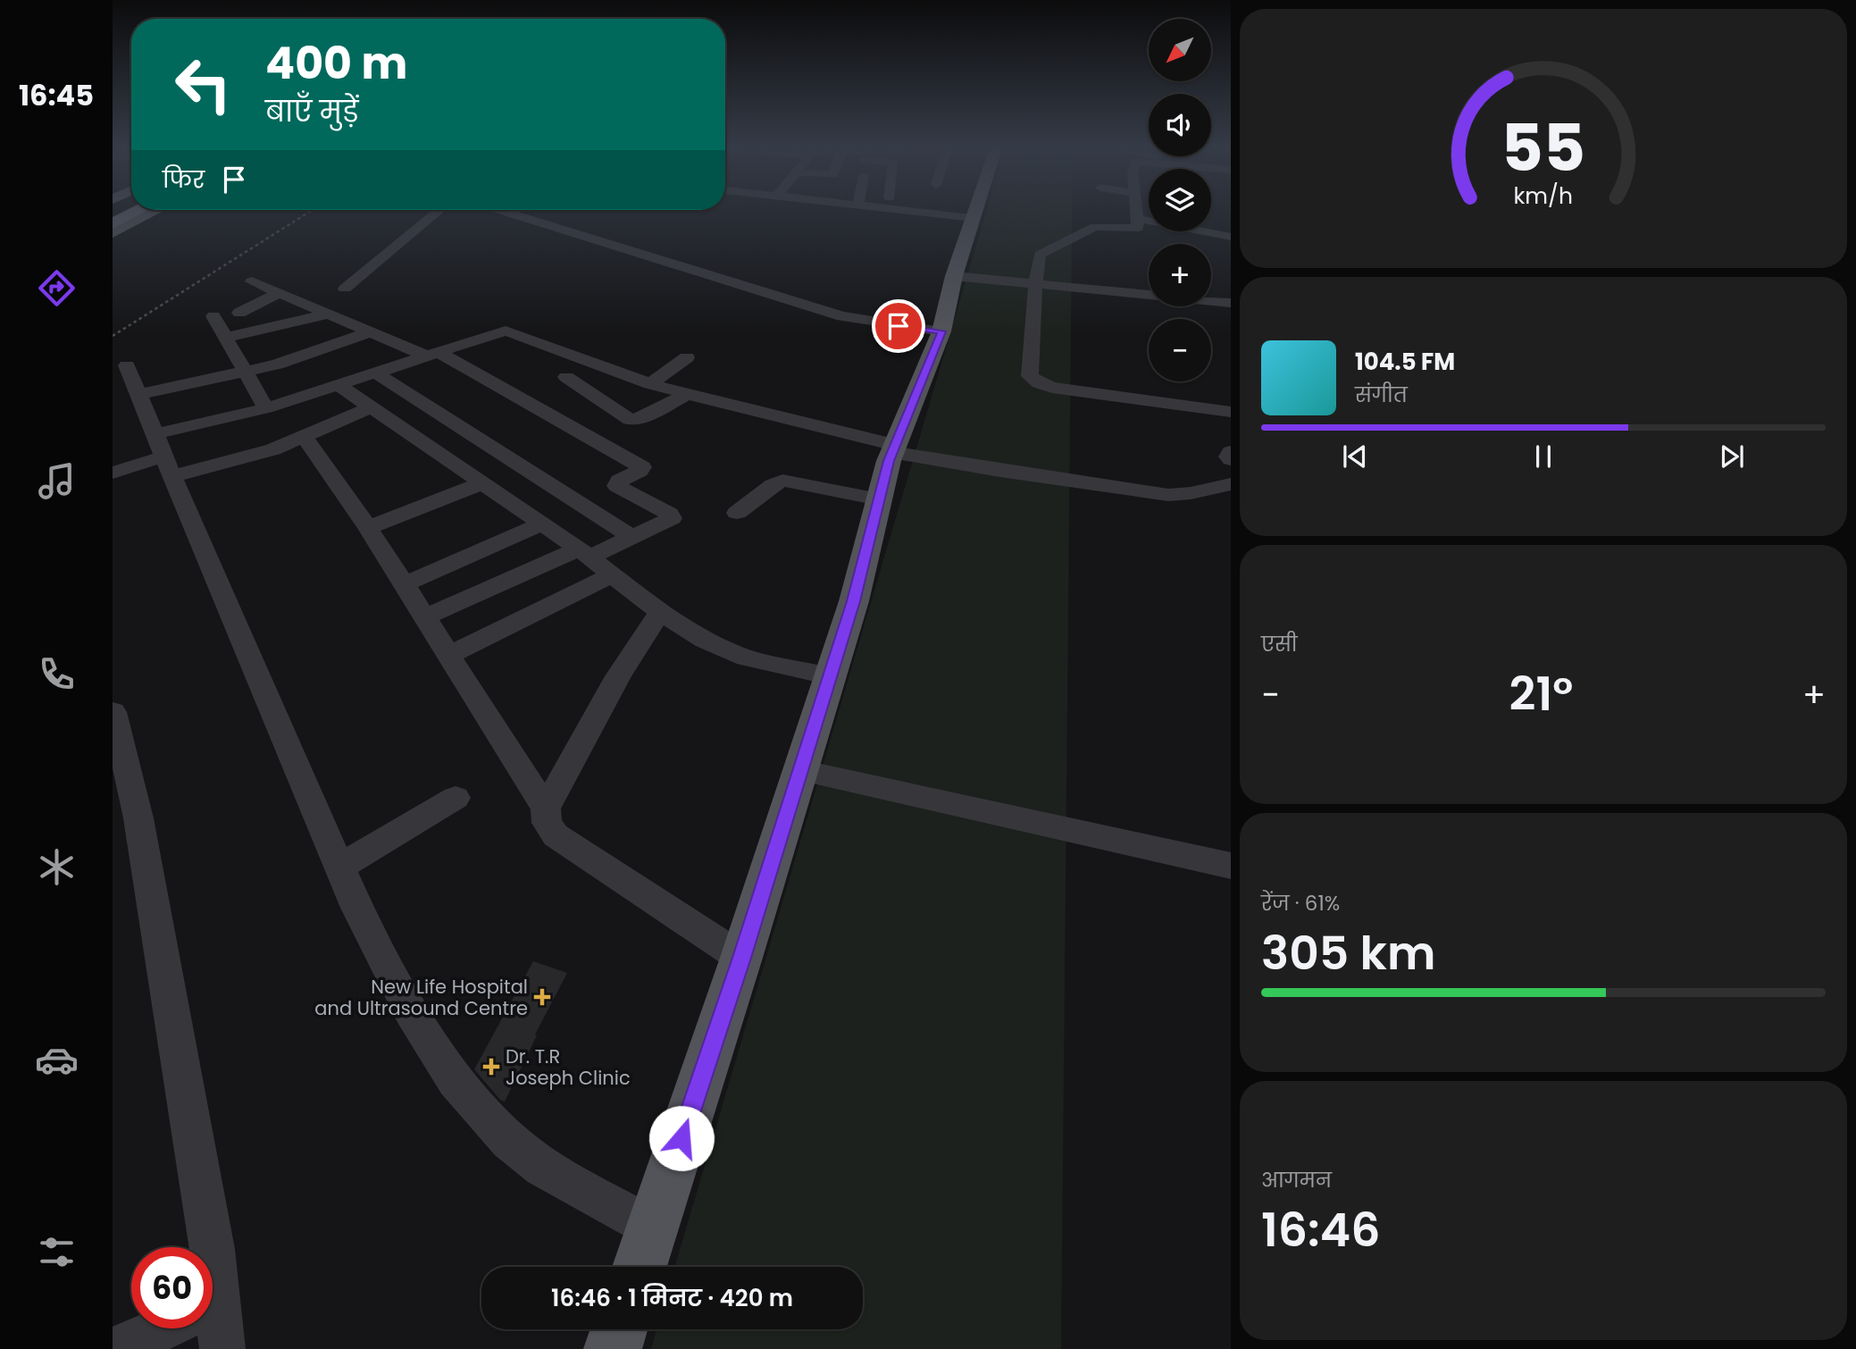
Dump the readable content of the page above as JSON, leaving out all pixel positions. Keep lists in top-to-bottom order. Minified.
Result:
{"places":{"health":["New Life Hospital and Ultrasound Centre","Dr. T.R Joseph Clinic"]},"north":"bottom left","page":{"tabs":"16:45","map_buttons":["+","−"],"turn":["400 m","बाएँ मुड़ें"],"then":"फिर","song":["104.5 FM","संगीत"],"tile":["एसी",["रेंज · 61%","305 km"],["आगमन","16:46"]],"heat":["−","21°","+"],"limit":"60","trip":"16:46 · 1 मिनट · 420 m","gauge":["55","km/h"]}}
